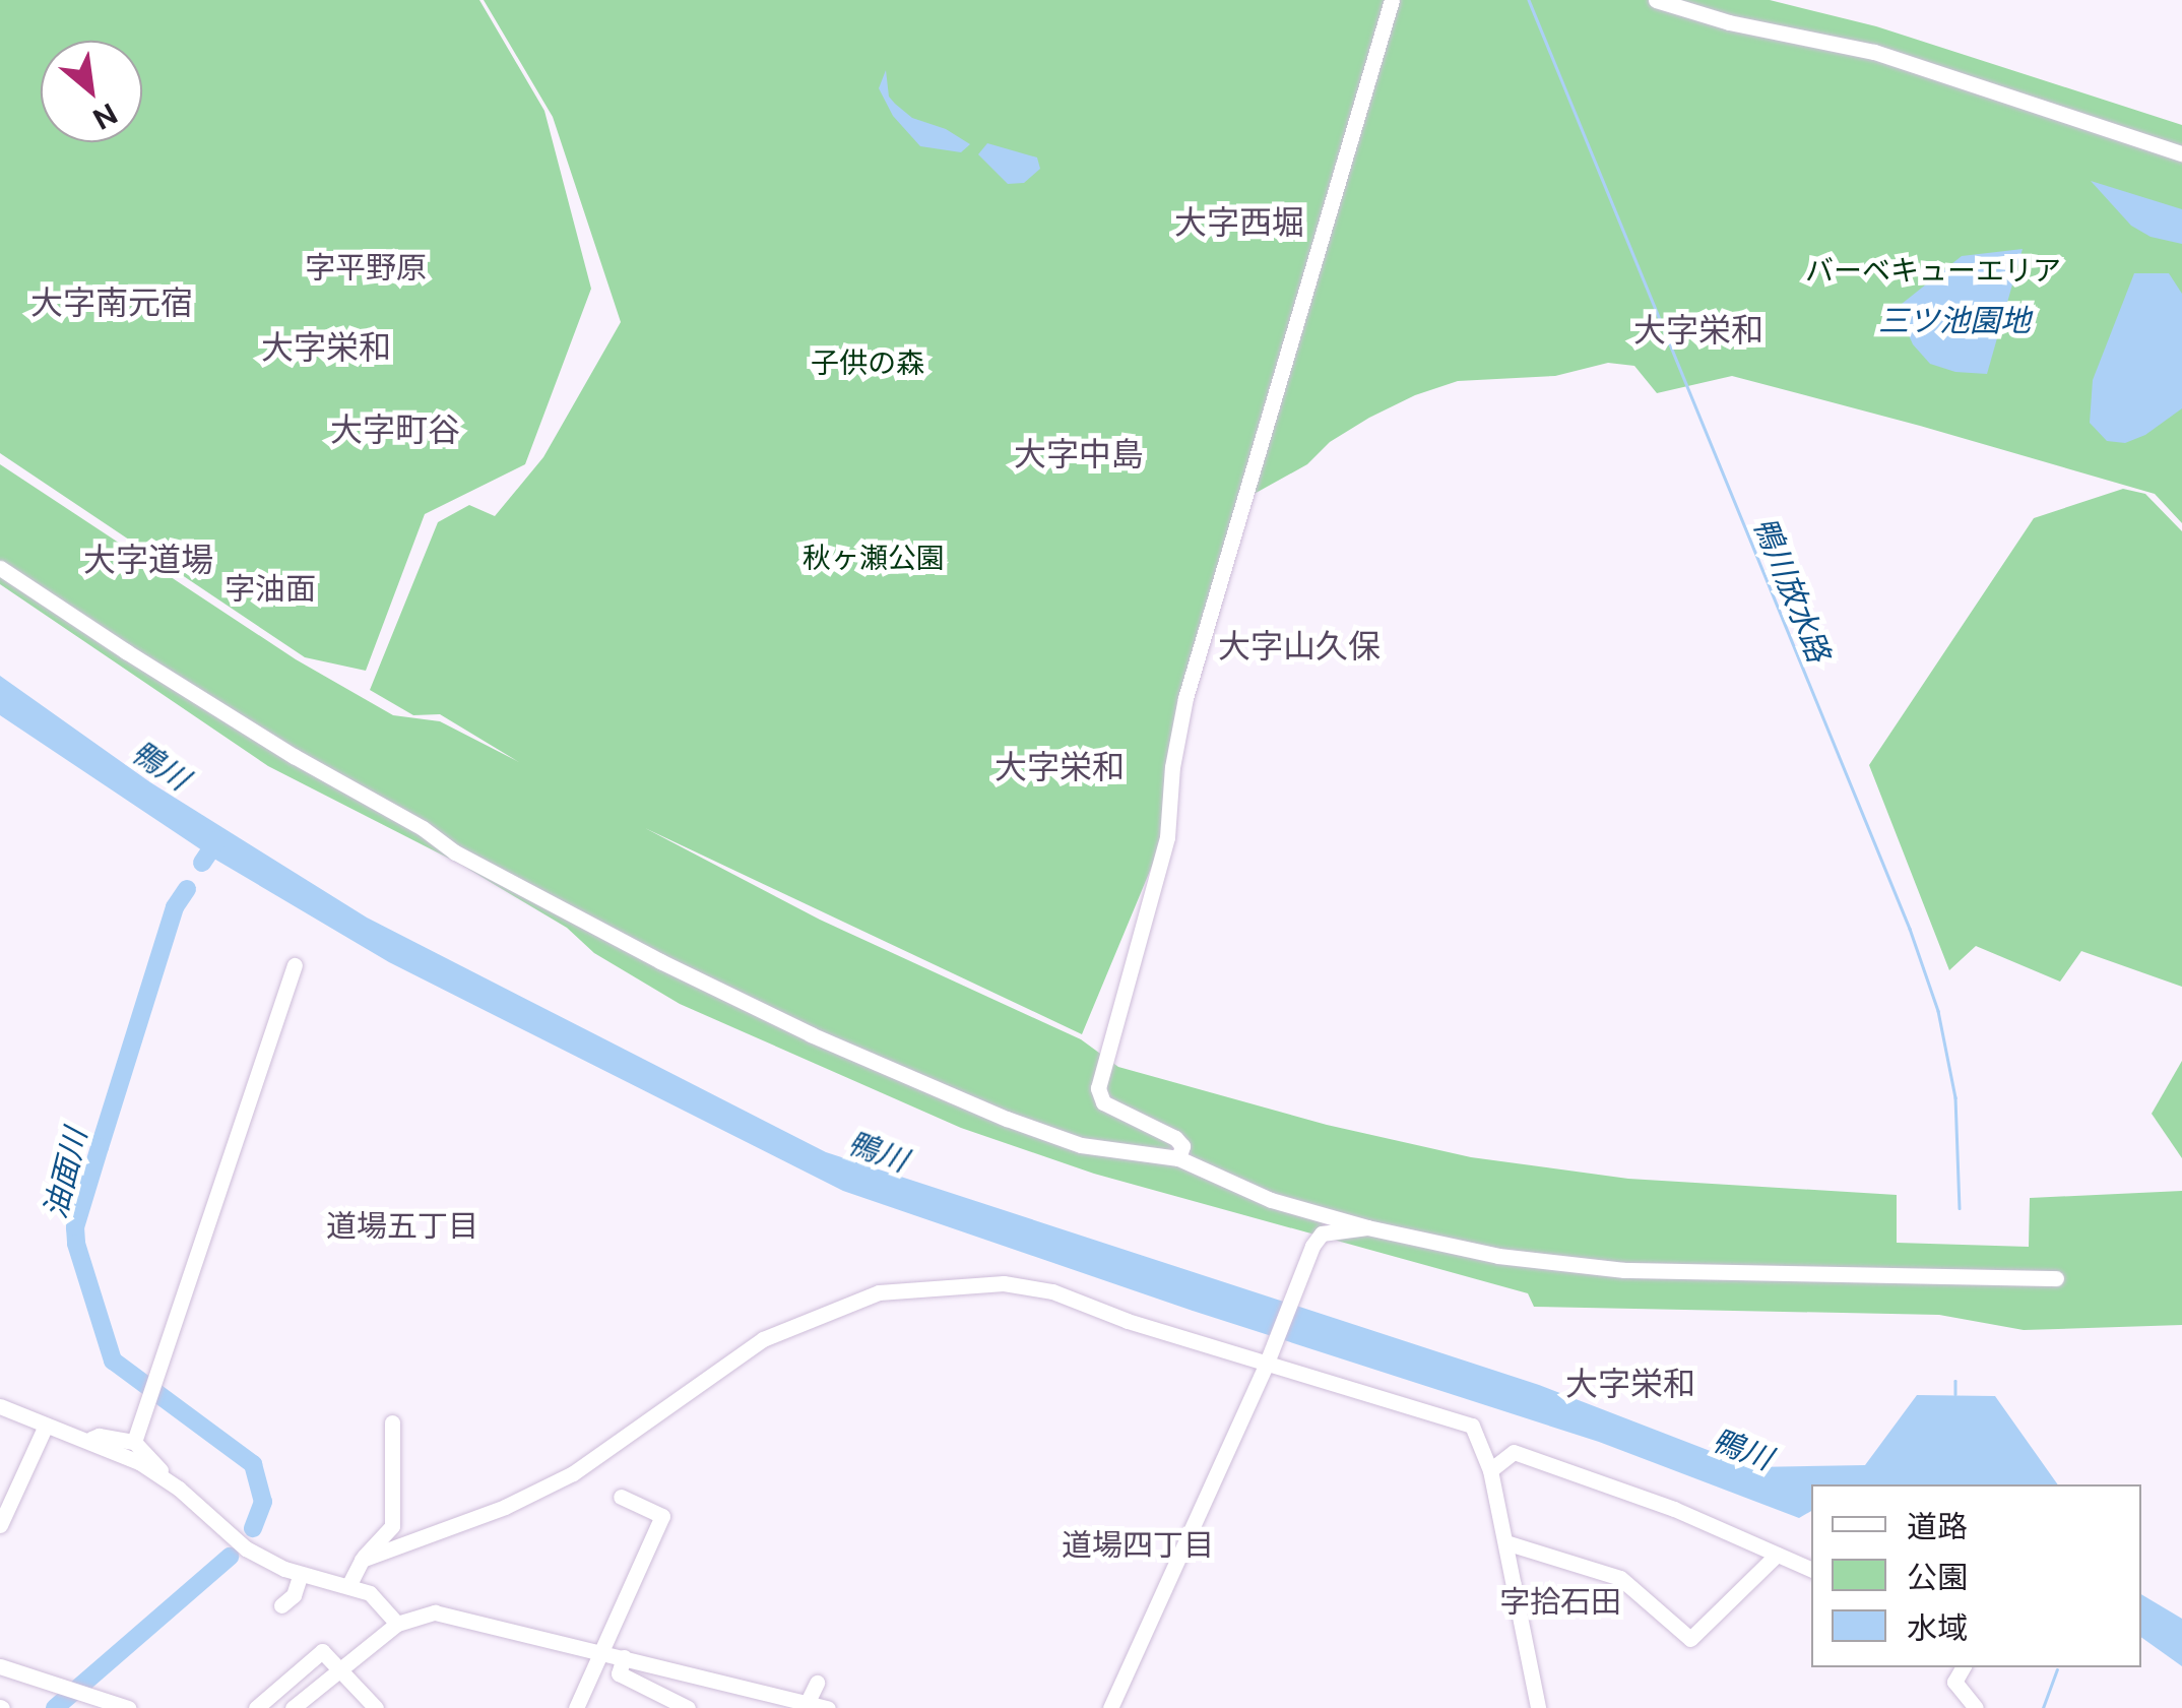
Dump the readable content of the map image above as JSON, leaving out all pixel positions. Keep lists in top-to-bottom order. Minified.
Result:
{"districts":["大字西堀","字平野原","大字南元宿","大字栄和","大字栄和","大字町谷","大字中島","大字道場","字油面","大字山久保","大字栄和","道場五丁目","大字栄和","道場四丁目","字拾石田"],"water":["三ツ池園地","鴨川放水路","鴨川","油面川"],"parks":["バーベキューエリア","子供の森","秋ヶ瀬公園"],"legend":["道路","公園","水域"],"north":"bottom right"}
